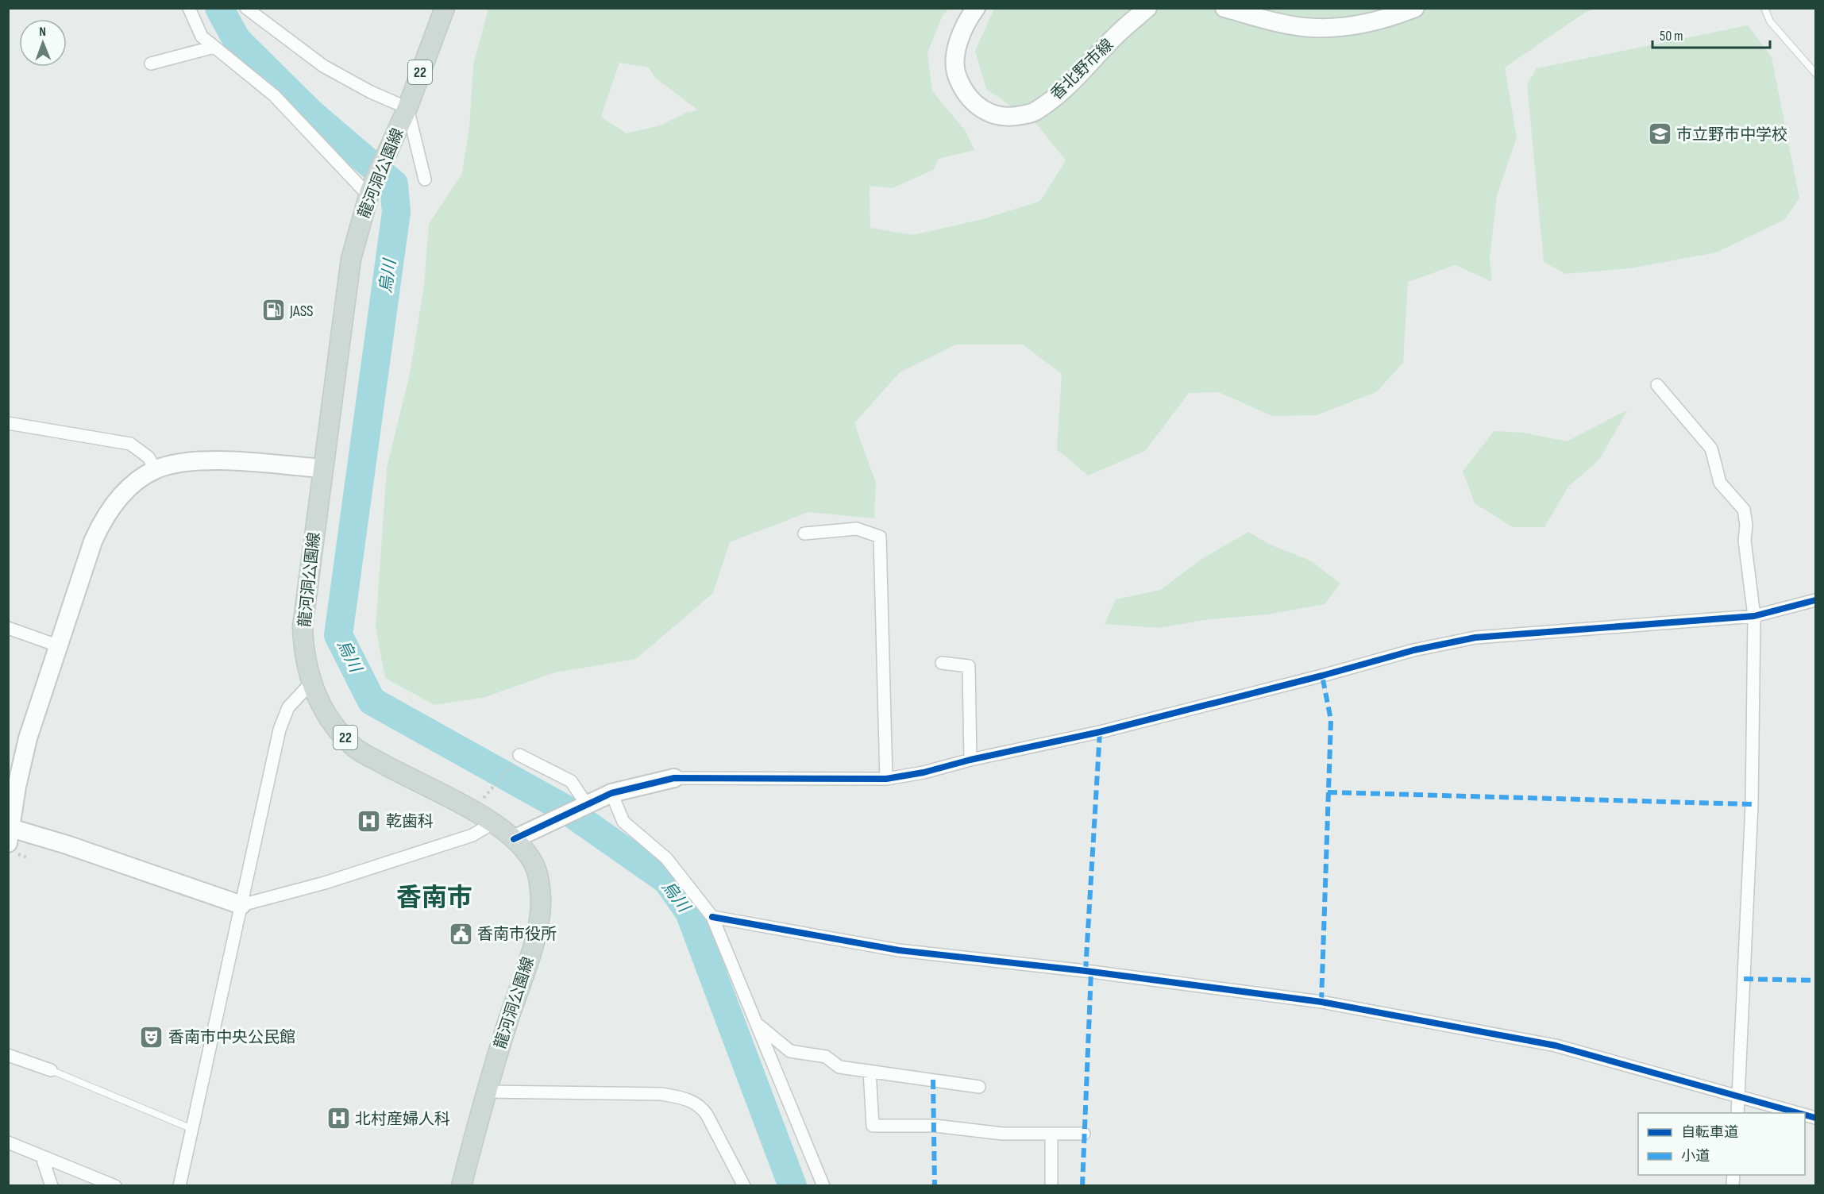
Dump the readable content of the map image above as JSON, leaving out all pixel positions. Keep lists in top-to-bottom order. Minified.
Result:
{"streets":{"main road":["22","龍河洞公園線"],"street":["香北野市線"]},"districts":["香南市"],"water":["烏川"],"places":{"school or university":["市立野市中学校"],"fuel station":["JASS"],"hospital":["乾歯科","北村産婦人科"],"public building":["香南市役所"],"theatre":["香南市中央公民館"]},"legend":["自転車道","小道"],"scale_bar":"50 m","north":"top"}
